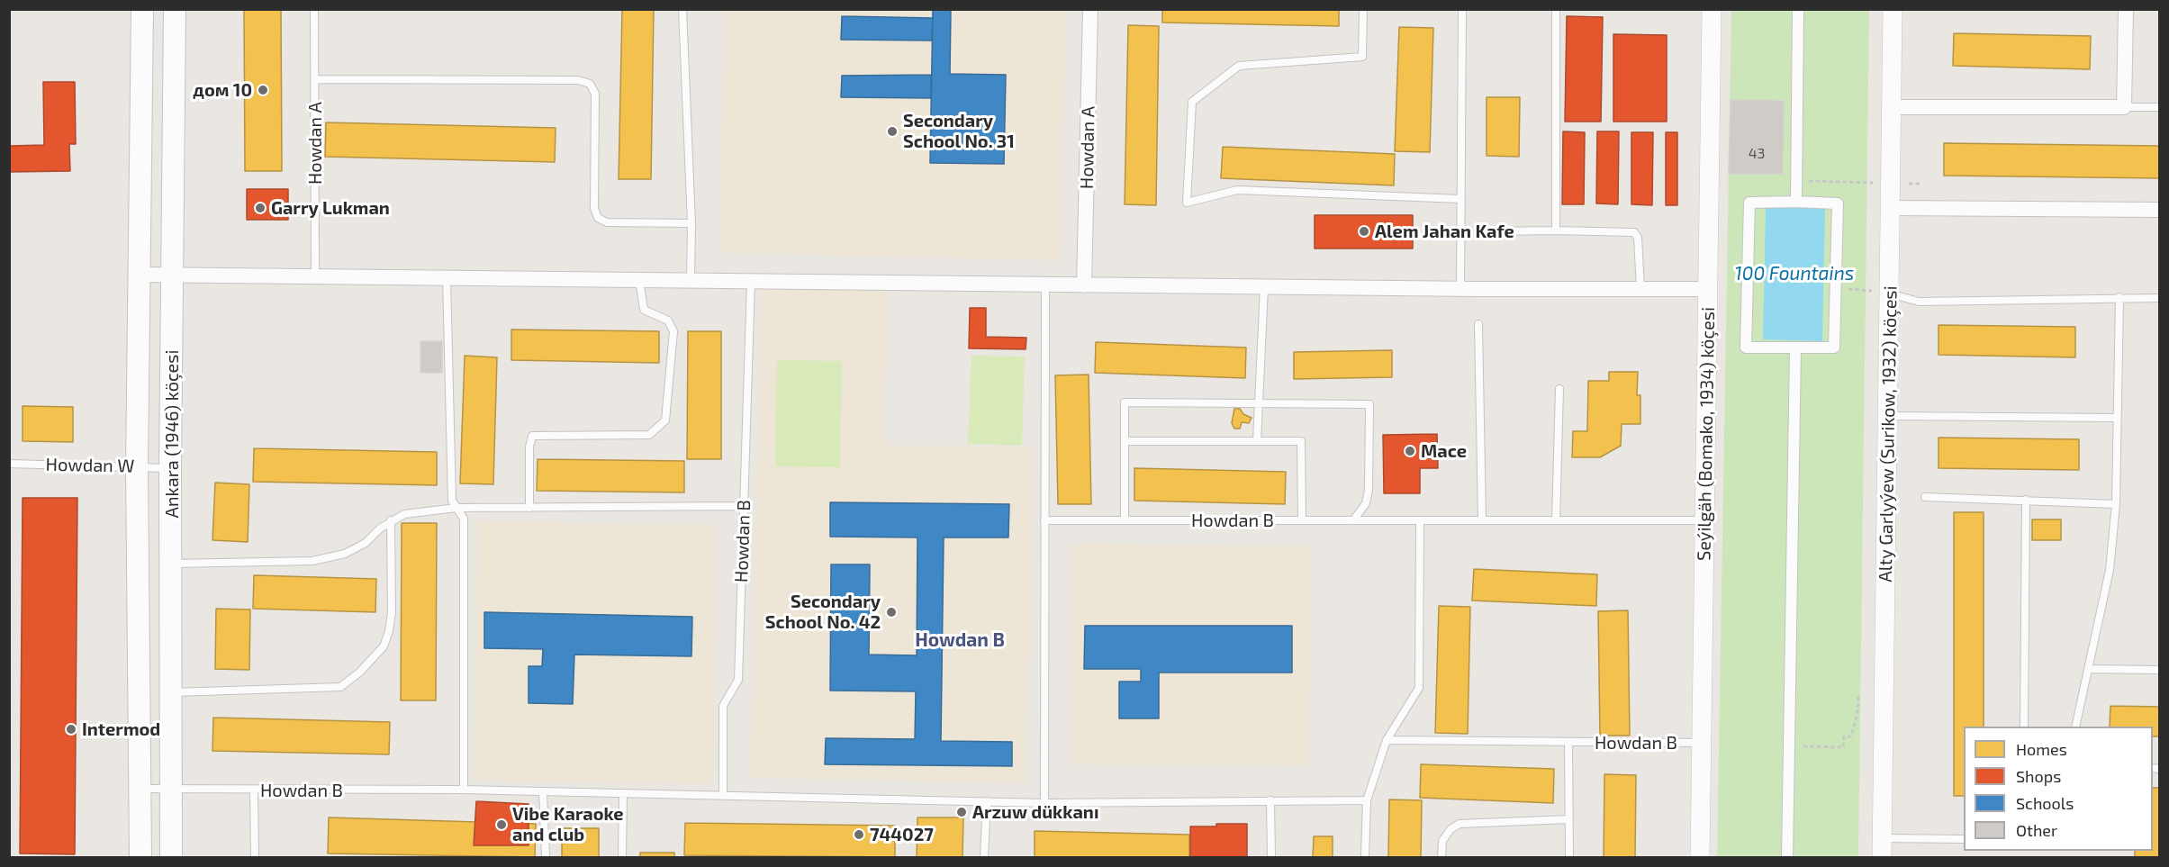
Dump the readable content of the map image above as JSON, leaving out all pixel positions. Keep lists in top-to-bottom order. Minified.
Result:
{"streets":{"main road":["Ankara (1946) köçesi"],"street":["Howdan A","Seýilgäh (Bomako, 1934) köçesi","Alty Garlyýew (Surikow, 1932) köçesi"],"lane":["Howdan W","Howdan B"]},"crossings":[["Ankara (1946) köçesi","Howdan W"],["Ankara (1946) köçesi","Howdan B"],["Seýilgäh (Bomako, 1934) köçesi","Howdan B"]],"districts":["Howdan B"],"water":["100 Fountains"],"places":["дом 10","Secondary School No. 31","Garry Lukman","Alem Jahan Kafe","Mace","Secondary School No. 42","Intermod","Arzuw dükkanı","Vibe Karaoke and club","744027"],"house_numbers":["43"],"legend":["Homes","Shops","Schools","Other"]}
